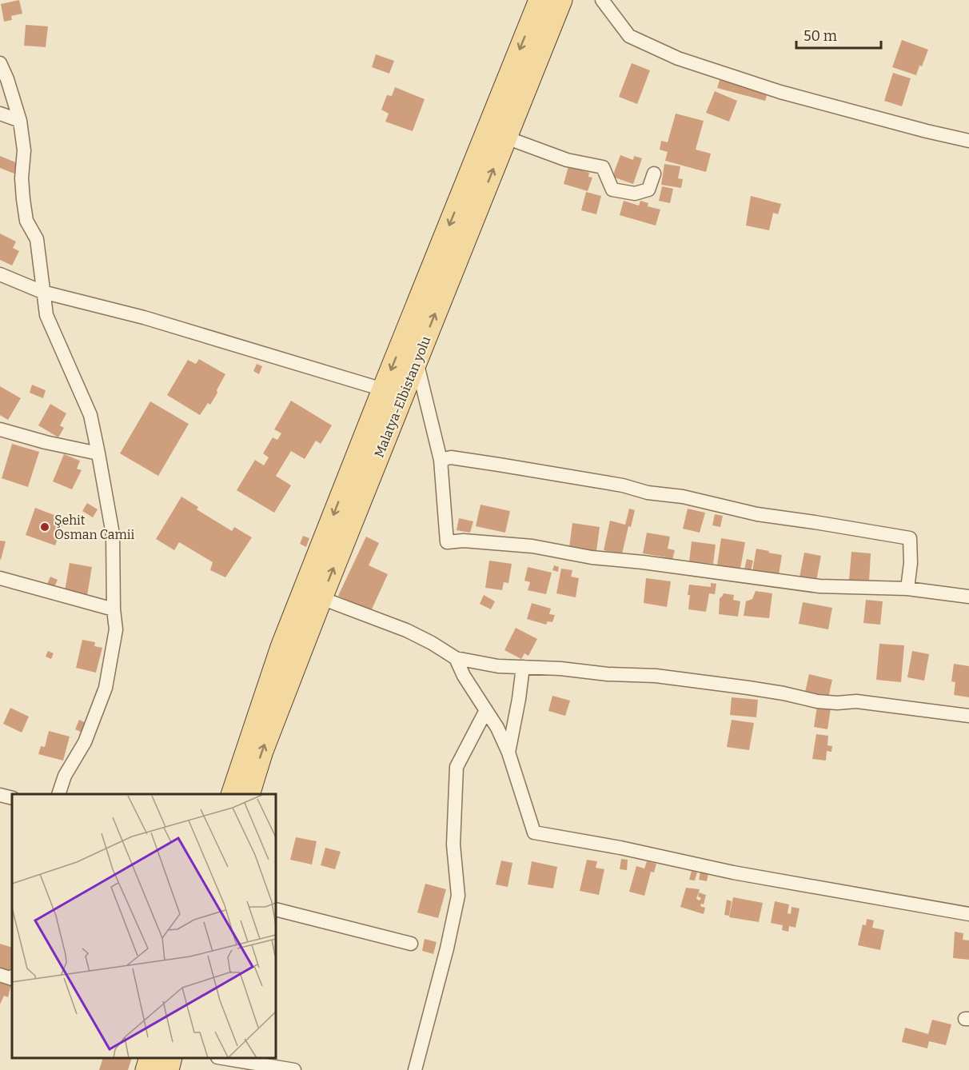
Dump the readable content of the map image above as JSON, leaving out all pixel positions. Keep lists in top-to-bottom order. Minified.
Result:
{"streets":{"main road":["Malatya-Elbistan yolu"]},"places":["Şehit Osman Camii"],"scale_bar":"50 m"}
